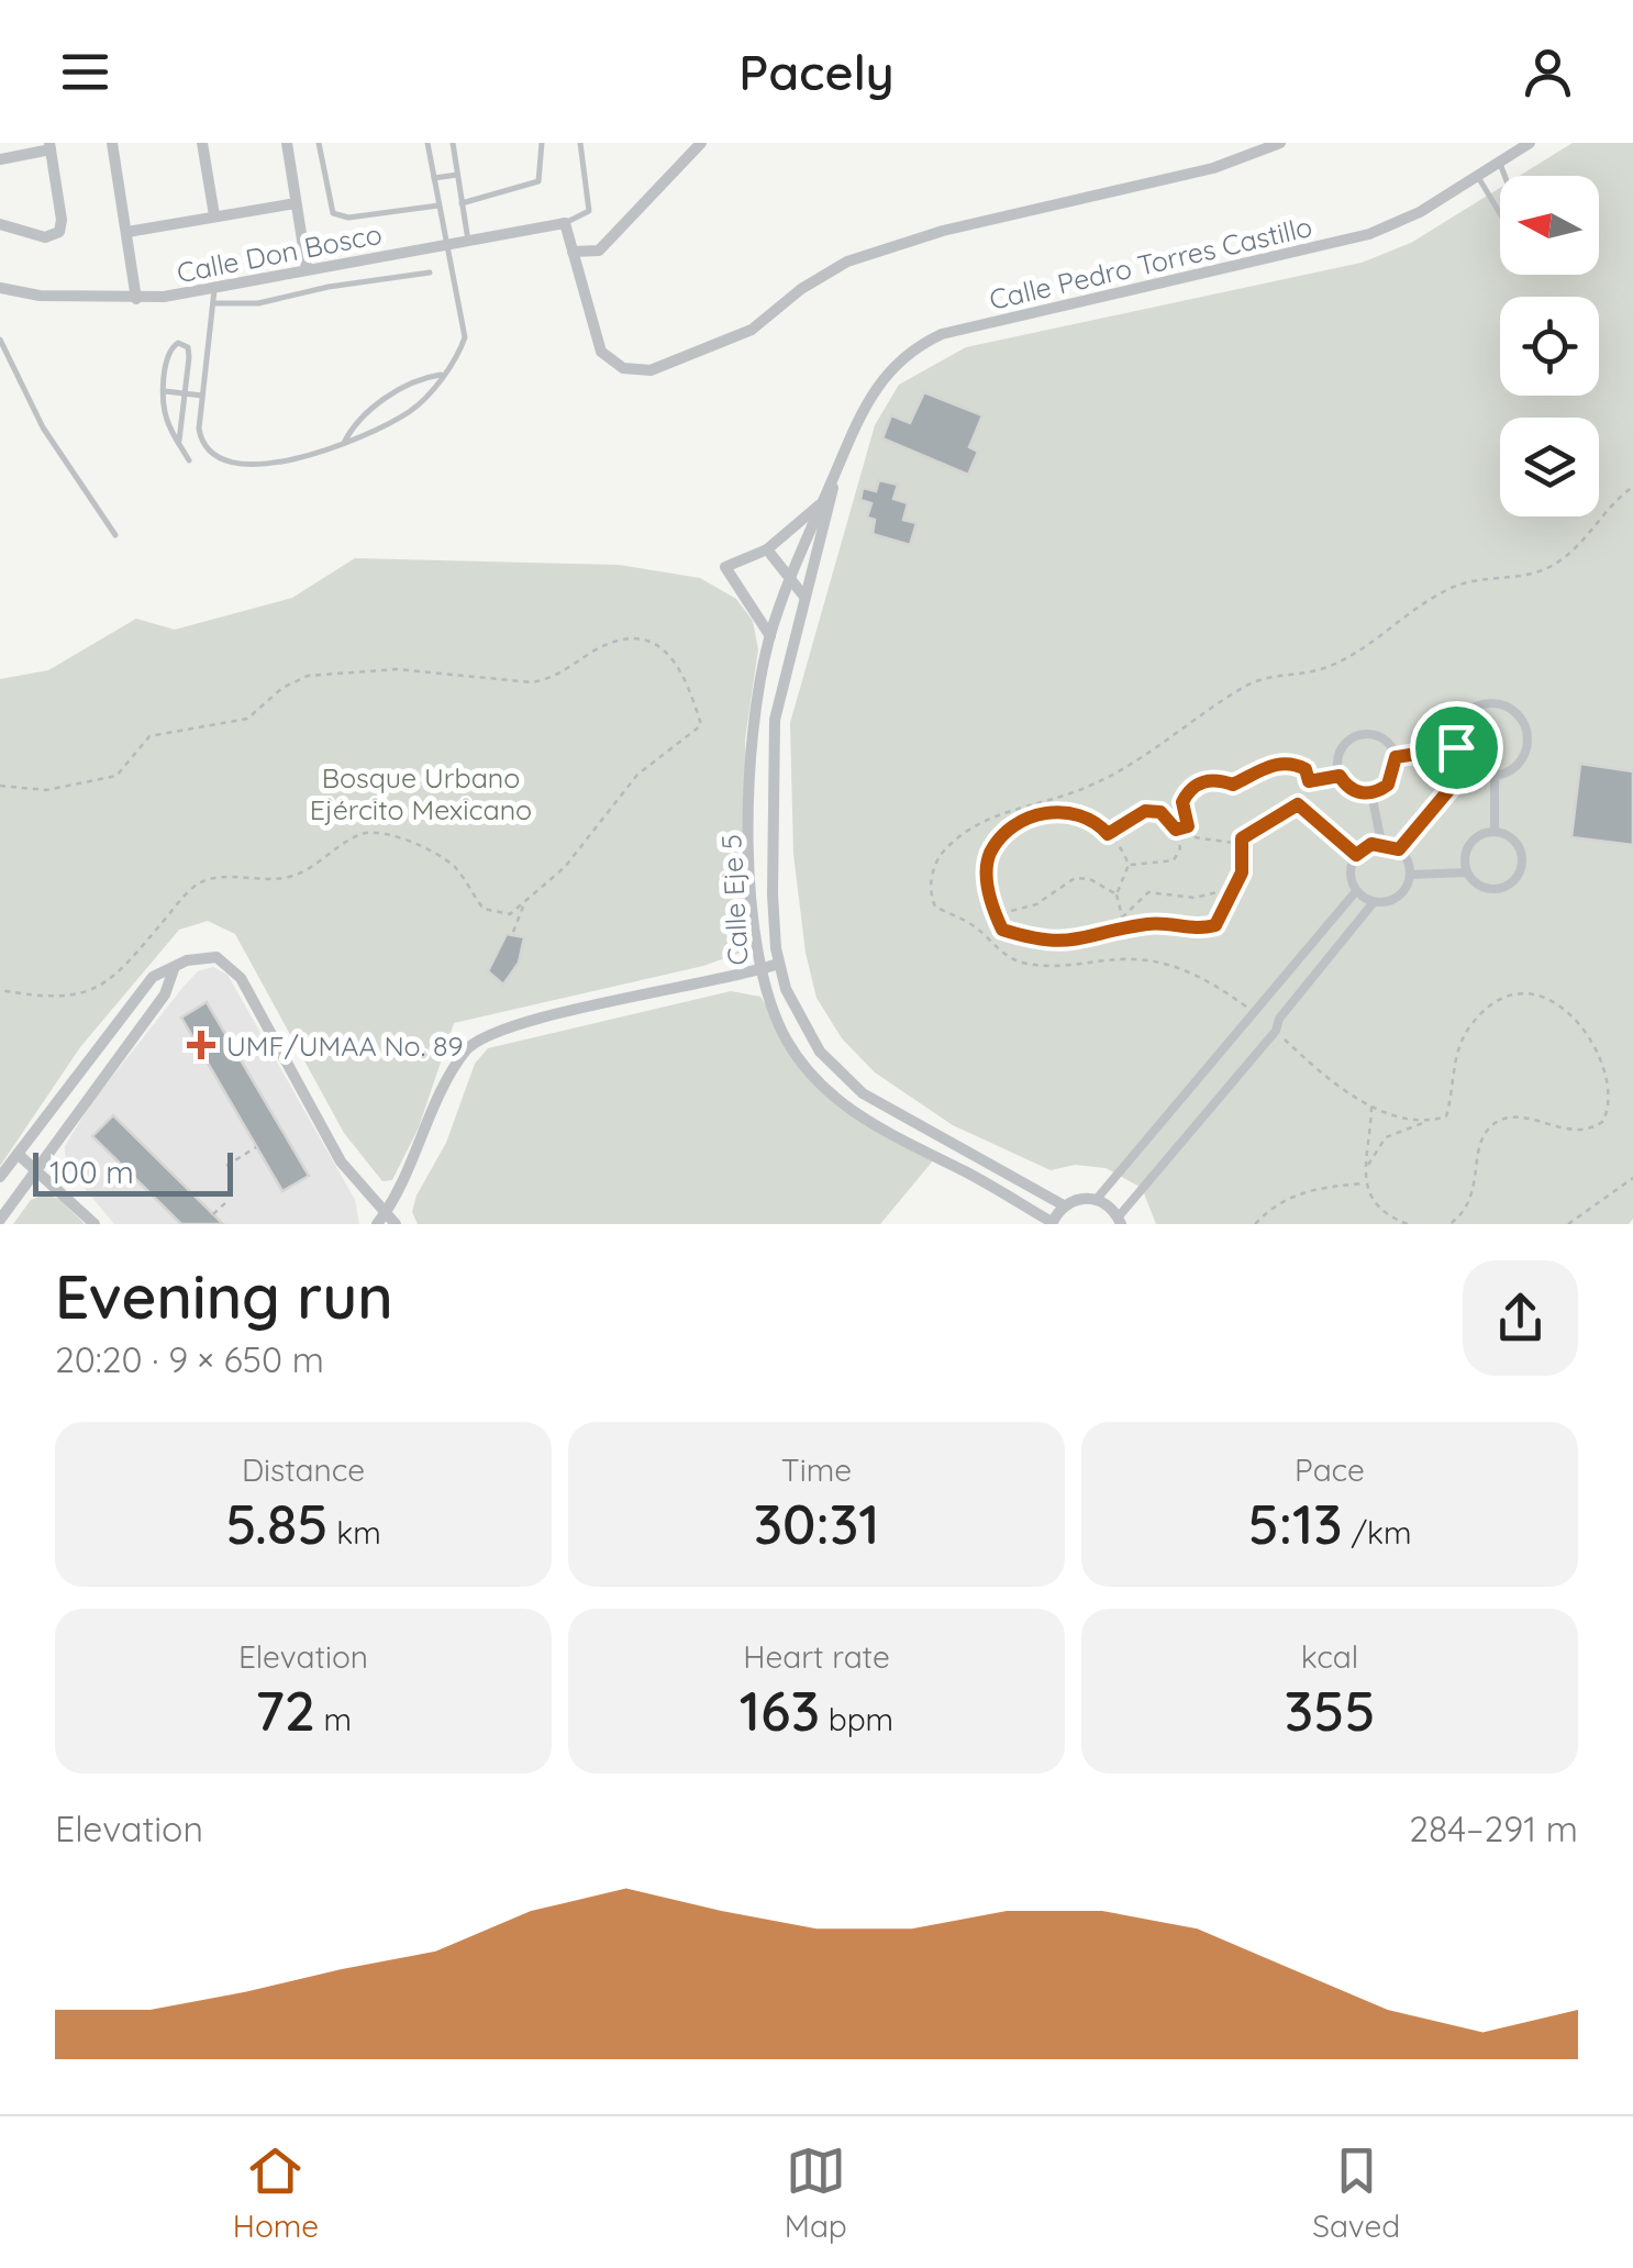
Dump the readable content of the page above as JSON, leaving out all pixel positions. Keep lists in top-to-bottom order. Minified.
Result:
{"streets":{"street":["Calle Don Bosco","Calle Pedro Torres Castillo","Calle Eje 5"]},"crossings":[["Calle Pedro Torres Castillo","Calle Eje 5"]],"parks":["Bosque Urbano Ejército Mexicano"],"places":{"health":["UMF/UMAA No. 89"]},"scale_bar":"100 m","north":"left","page":{"header":"Pacely","scale":"100 m","heading":["Evening run","20:20 · 9 × 650 m"],"stats":[["Distance","5.85 km"],["Time","30:31"],["Pace","5:13 /km"],["Elevation","72 m"],["Heart rate","163 bpm"],["kcal","355"]],"chart":["Elevation","284–291 m"],"tabs":["Home","Map","Saved"]}}
